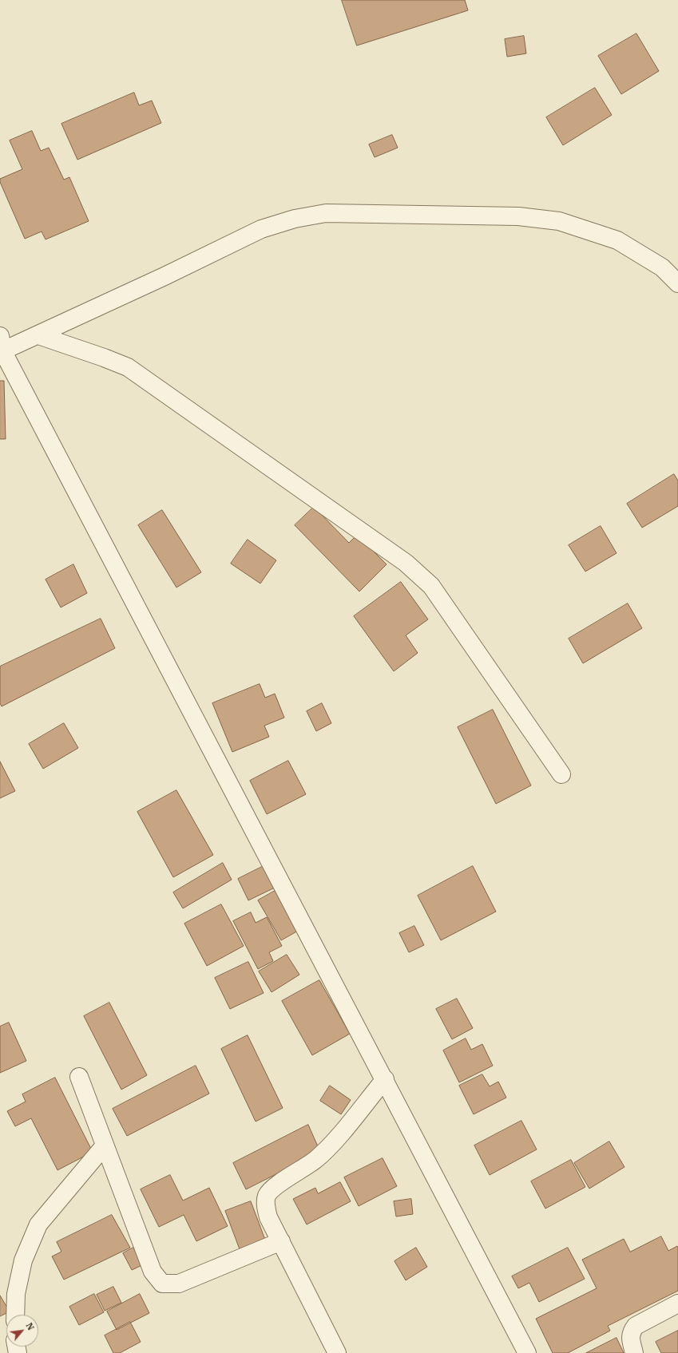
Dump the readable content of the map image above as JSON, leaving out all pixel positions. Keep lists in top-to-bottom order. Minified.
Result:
{"north":"top right"}
